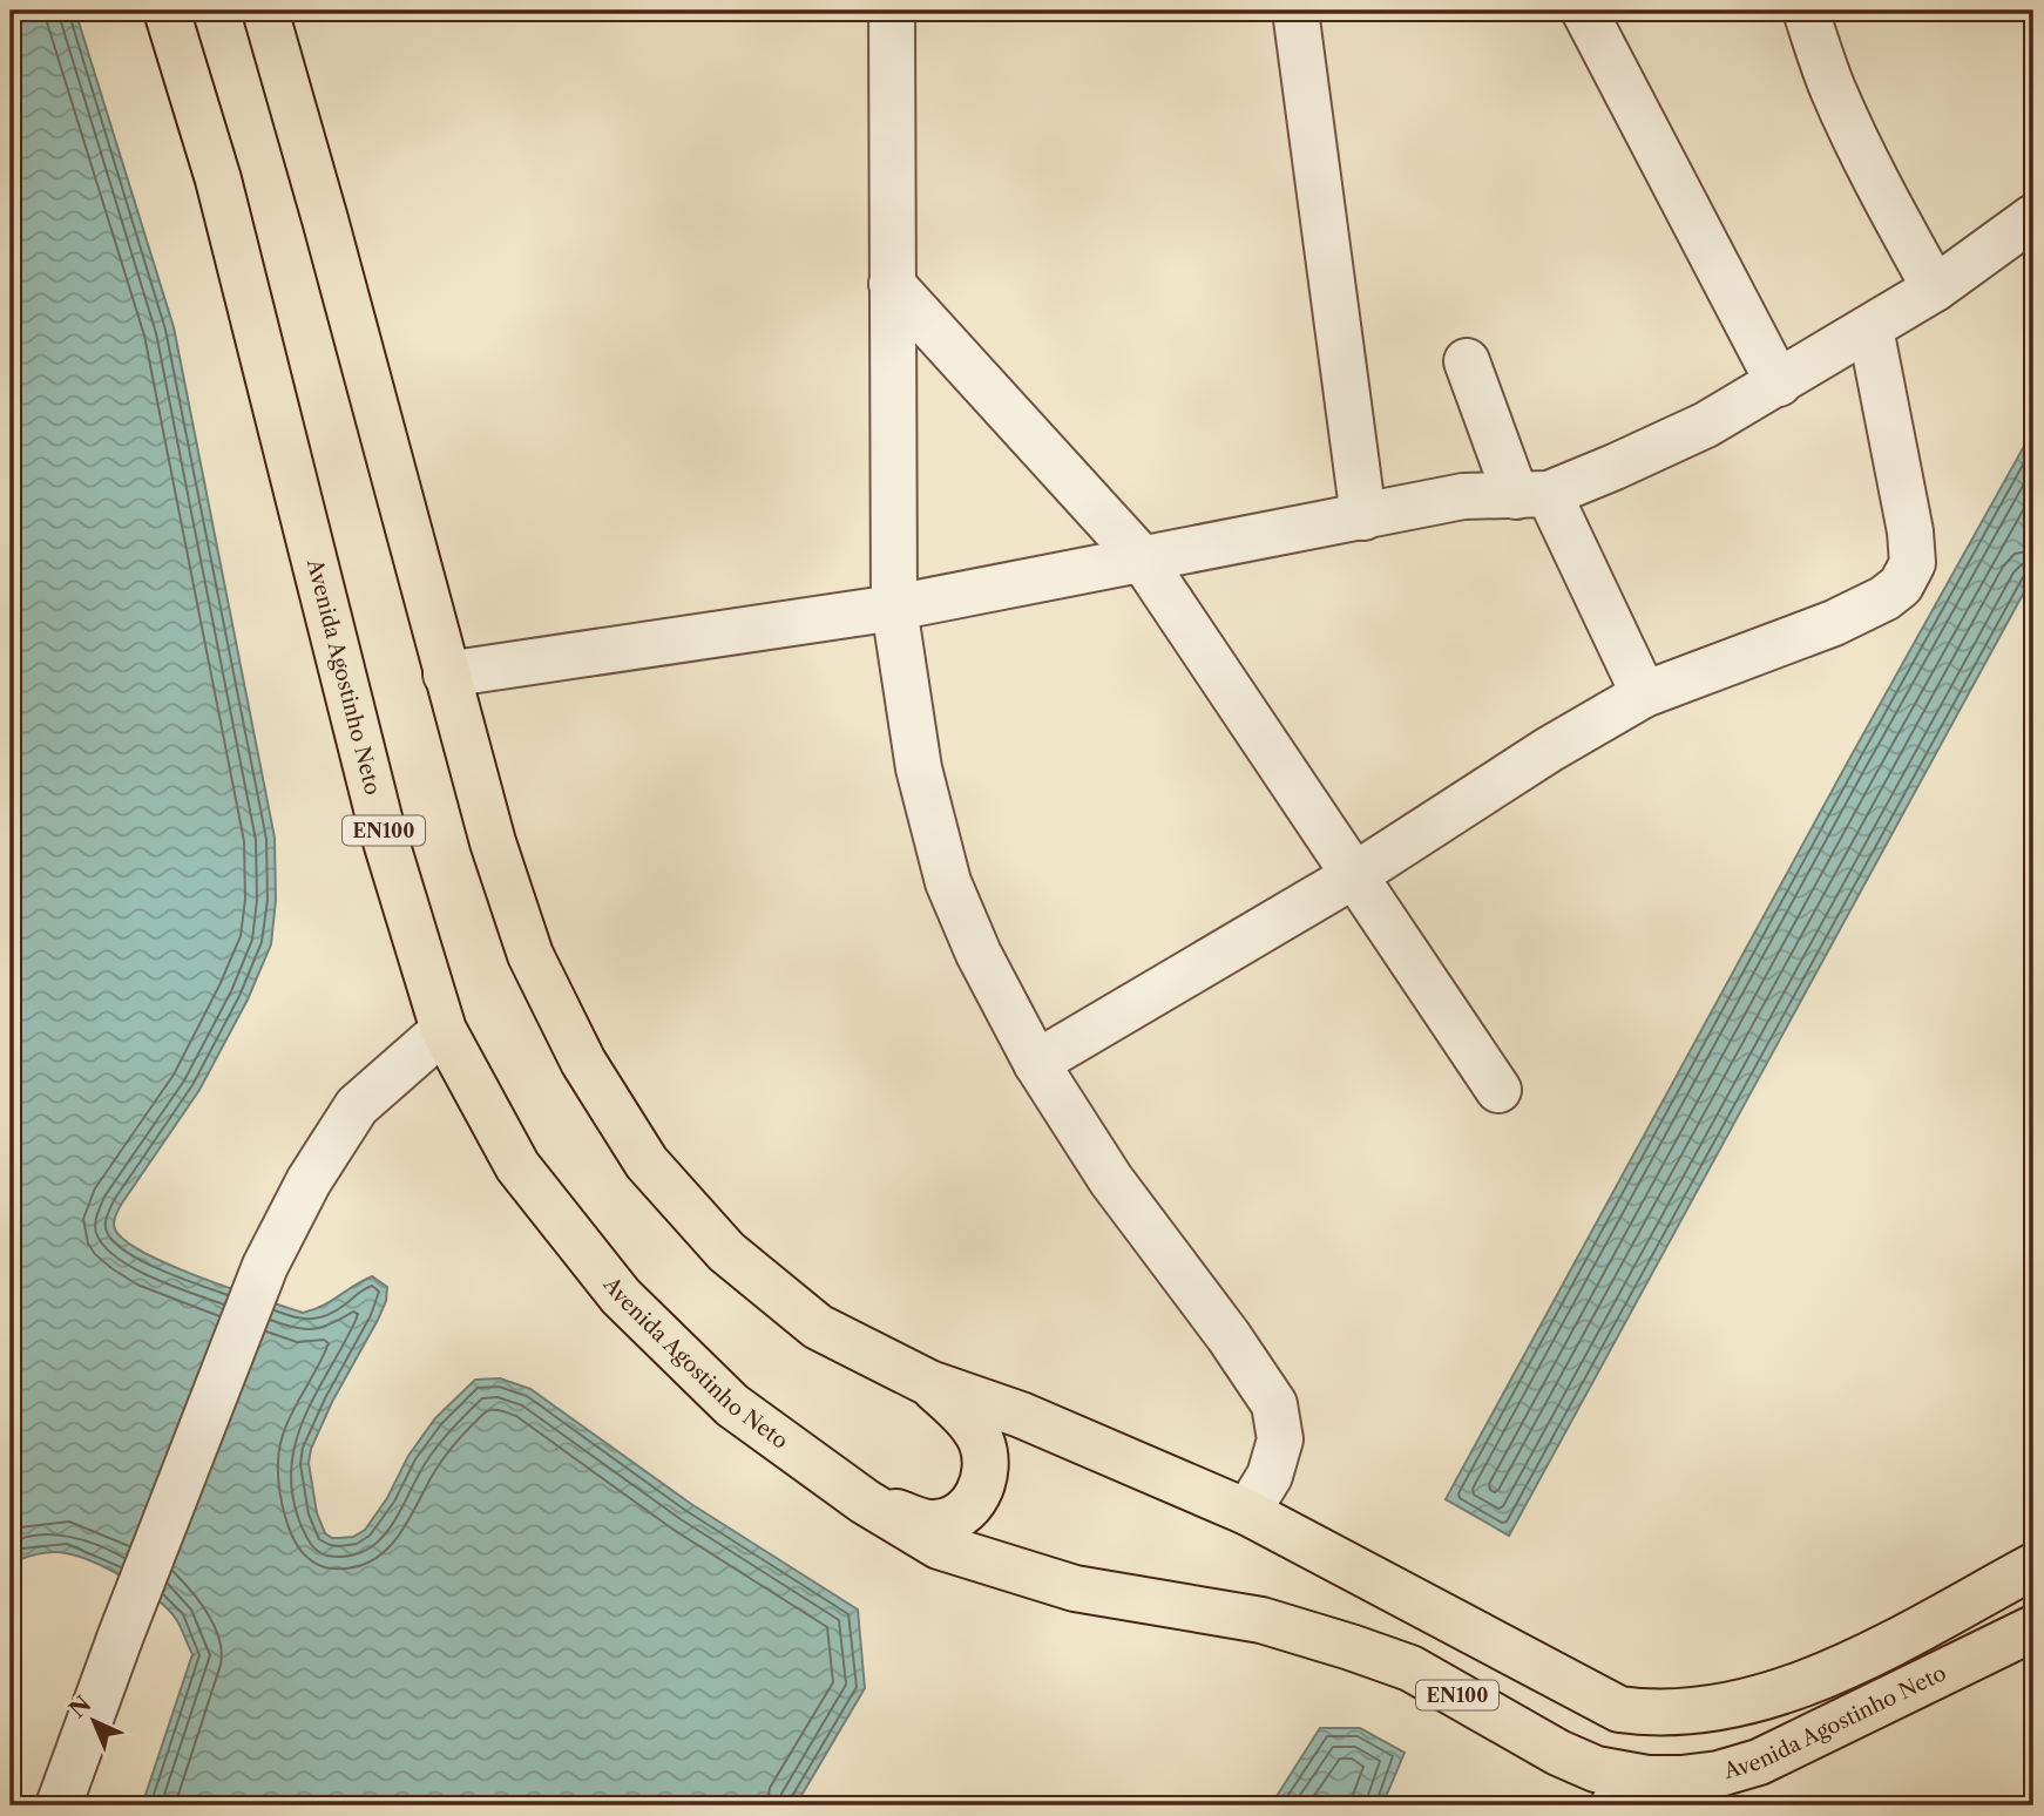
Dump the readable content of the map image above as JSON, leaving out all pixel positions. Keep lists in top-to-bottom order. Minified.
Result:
{"streets":{"main road":["Avenida Agostinho Neto","EN100"]},"north":"top left"}
